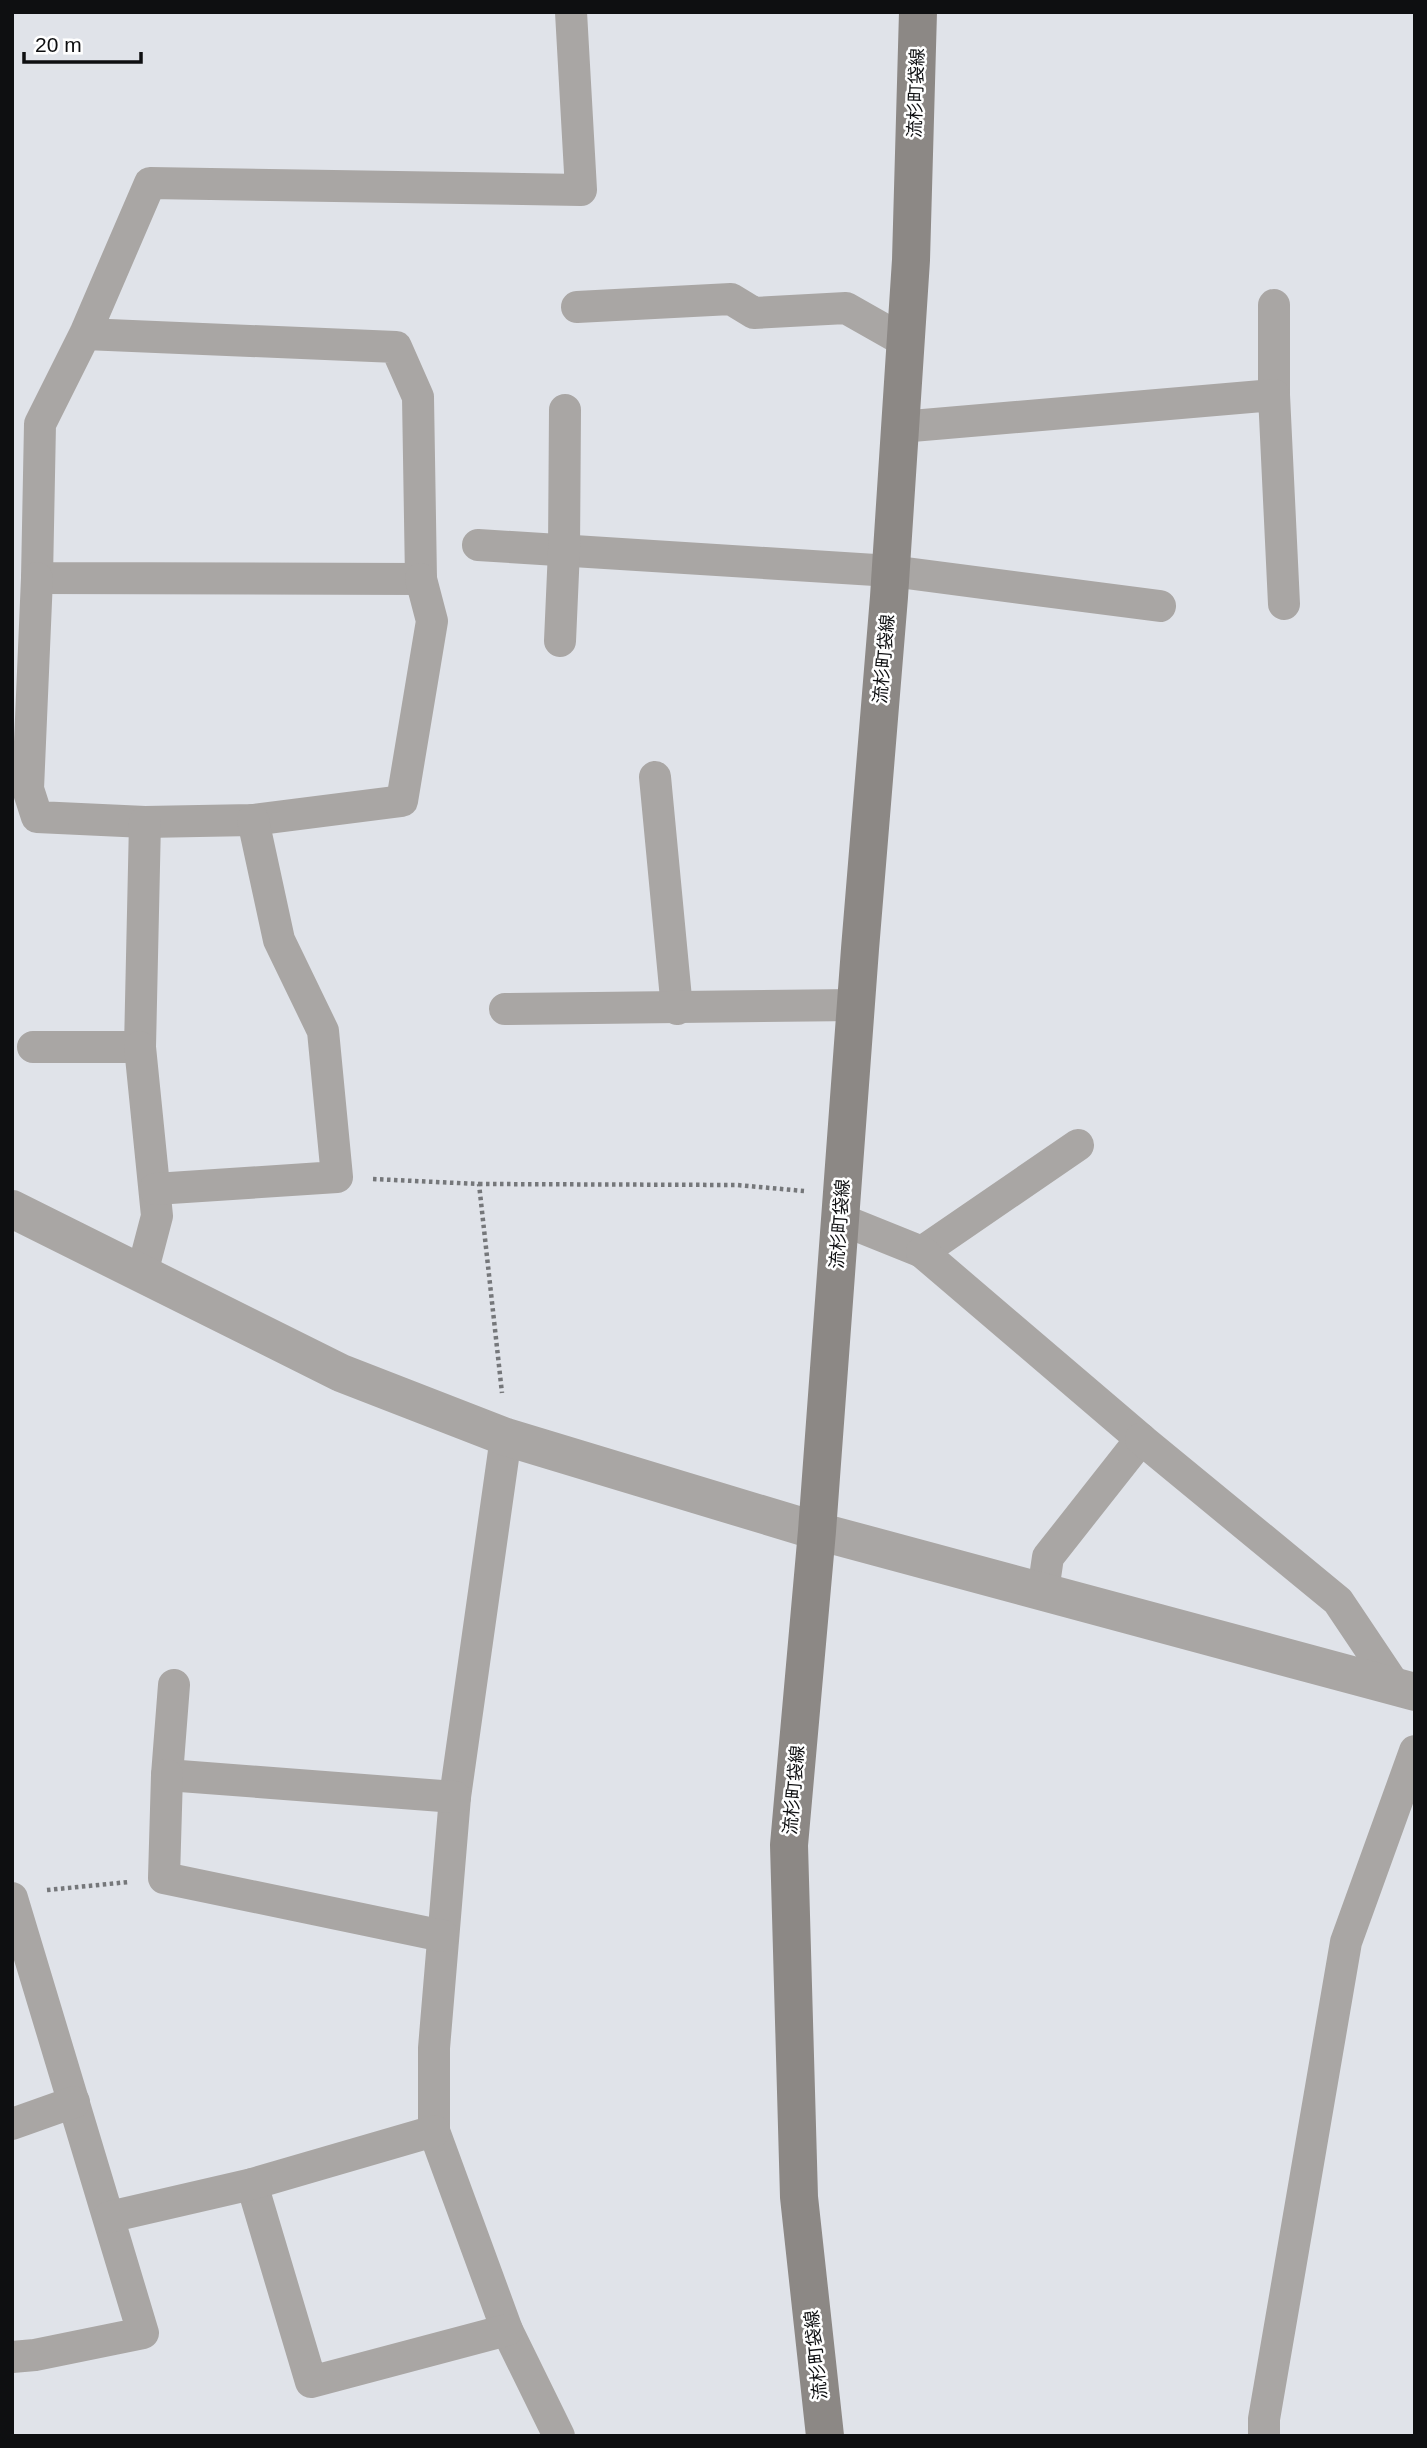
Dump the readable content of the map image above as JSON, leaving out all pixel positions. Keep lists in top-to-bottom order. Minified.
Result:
{"streets":{"main road":["流杉町袋線"]},"scale_bar":"20 m"}
